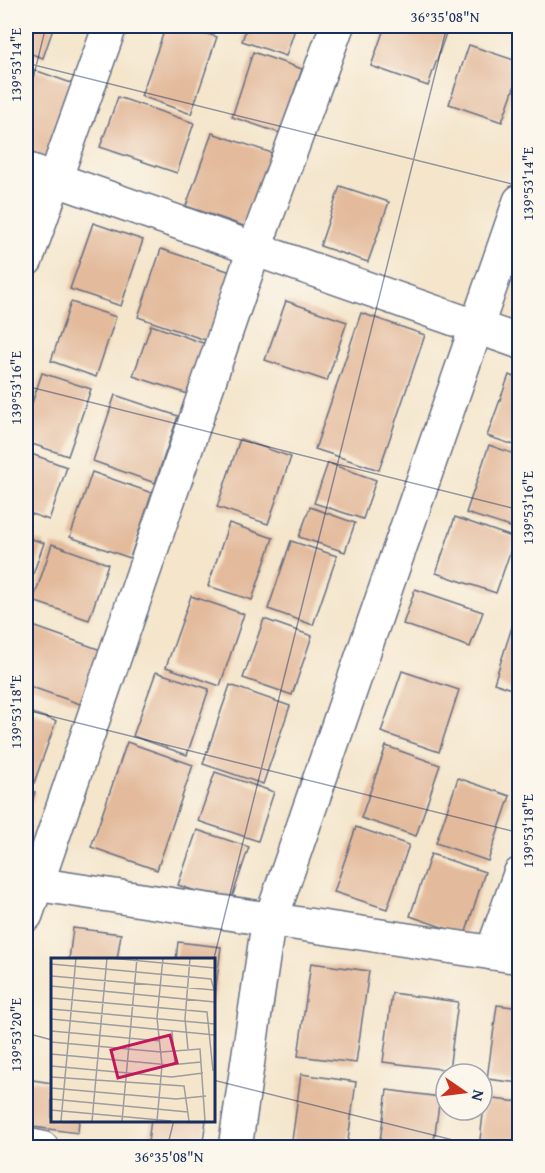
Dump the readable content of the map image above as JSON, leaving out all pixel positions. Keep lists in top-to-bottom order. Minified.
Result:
{"north":"right","coordinates":["36°35'08\"N","139°53'14\"E","139°53'16\"E","139°53'18\"E","139°53'20\"E"]}
